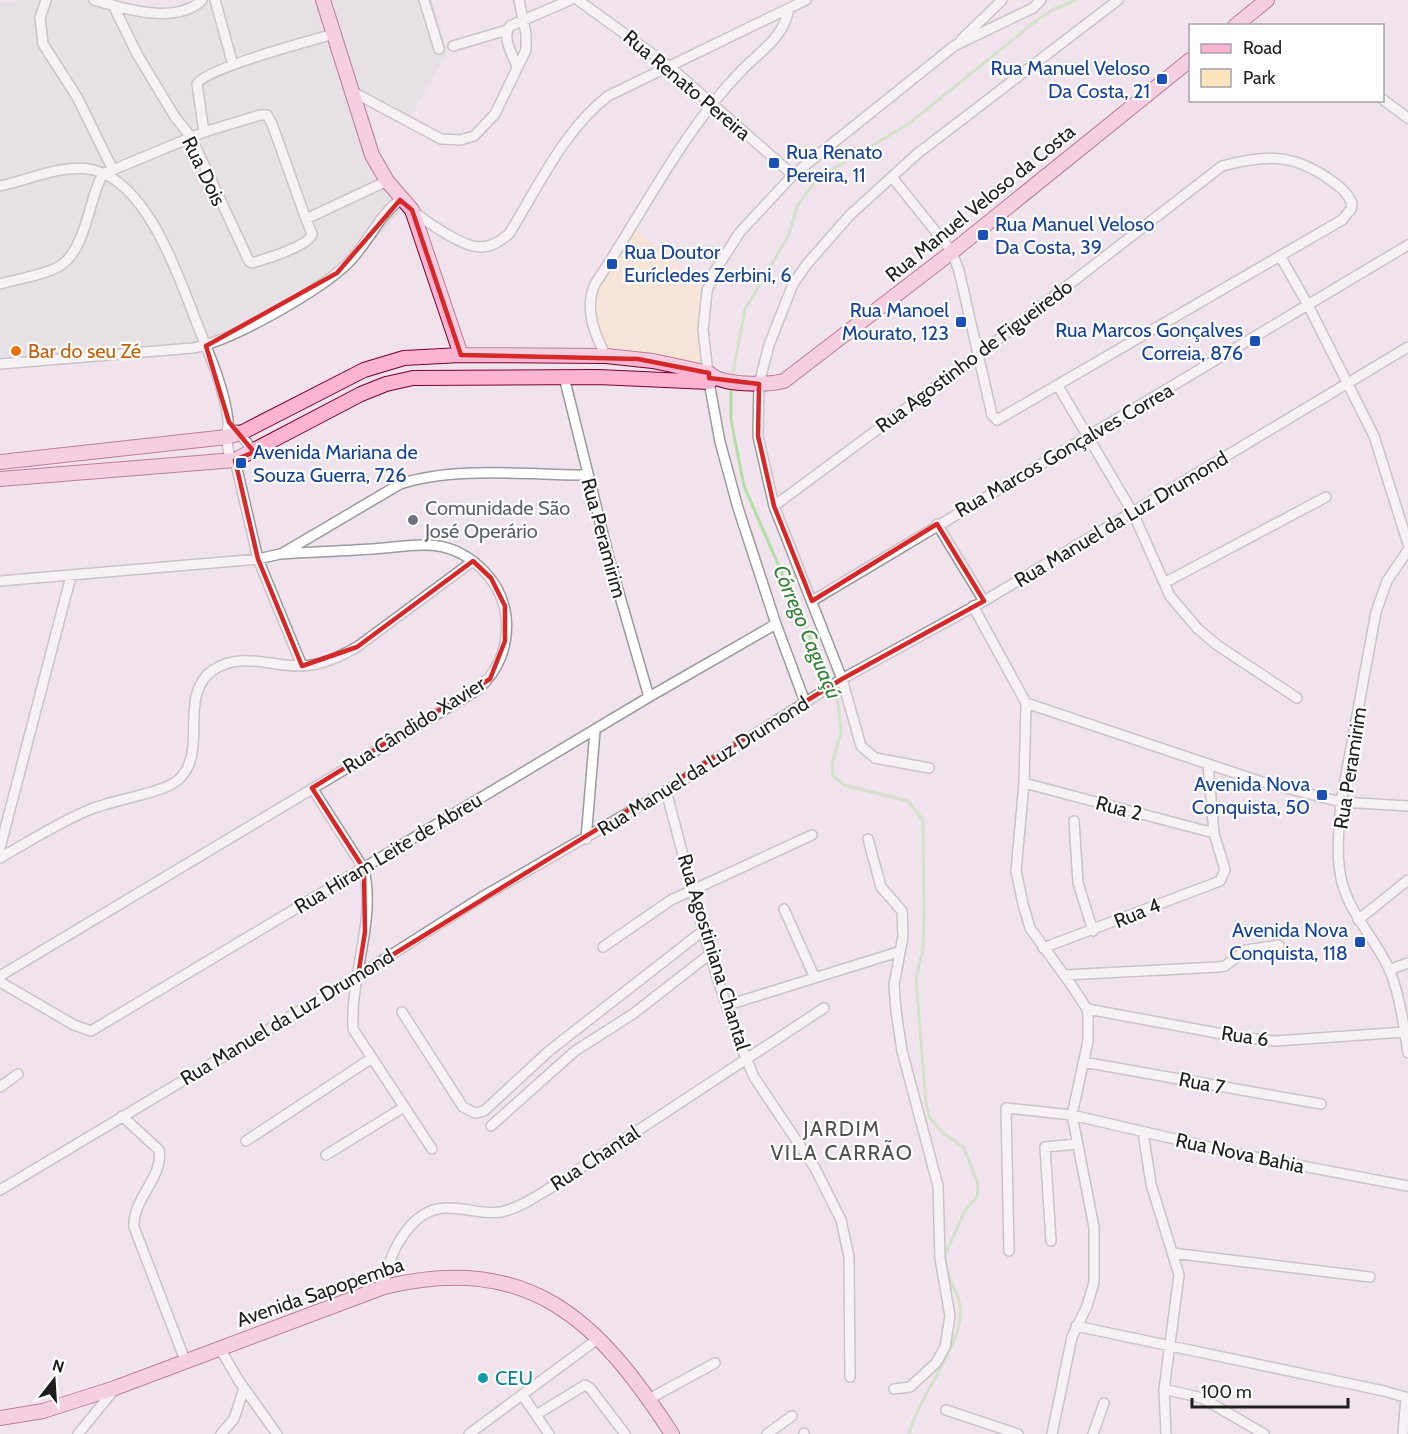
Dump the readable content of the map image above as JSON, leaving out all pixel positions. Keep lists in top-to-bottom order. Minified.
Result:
{"streets":{"main road":["Rua Manuel Veloso da Costa","Avenida Sapopemba"],"street":["Rua Renato Pereira","Rua Dois","Rua Agostinho de Figueiredo","Rua Marcos Gonçalves Correa","Rua Manuel da Luz Drumond","Rua Peramirim","Rua Cândido Xavier","Rua 2","Rua Hiram Leite de Abreu","Rua 4","Rua Agostiniana Chantal","Rua 6","Rua 7","Rua Nova Bahia","Rua Chantal"]},"crossings":[["Rua Manuel da Luz Drumond","Rua Agostiniana Chantal"],["Rua Peramirim","Rua Hiram Leite de Abreu"],["Rua Peramirim","Rua 6"],["Rua 2","Rua 4"],["Rua Agostiniana Chantal","Rua Chantal"],["Rua Chantal","Avenida Sapopemba"]],"districts":["JARDIM VILA CARRÃO"],"water":["Córrego Caguaçú"],"places":{"transit":["Rua Manuel Veloso Da Costa, 21","Rua Renato Pereira, 11","Rua Manuel Veloso Da Costa, 39","Rua Doutor Eurícledes Zerbini, 6","Rua Manoel Mourato, 123","Rua Marcos Gonçalves Correia, 876","Avenida Mariana de Souza Guerra, 726","Avenida Nova Conquista, 50","Avenida Nova Conquista, 118"],"other":["Bar do seu Zé","Comunidade São José Operário","CEU"]},"legend":["Road","Park"],"scale_bar":"100 m","north":"top"}
